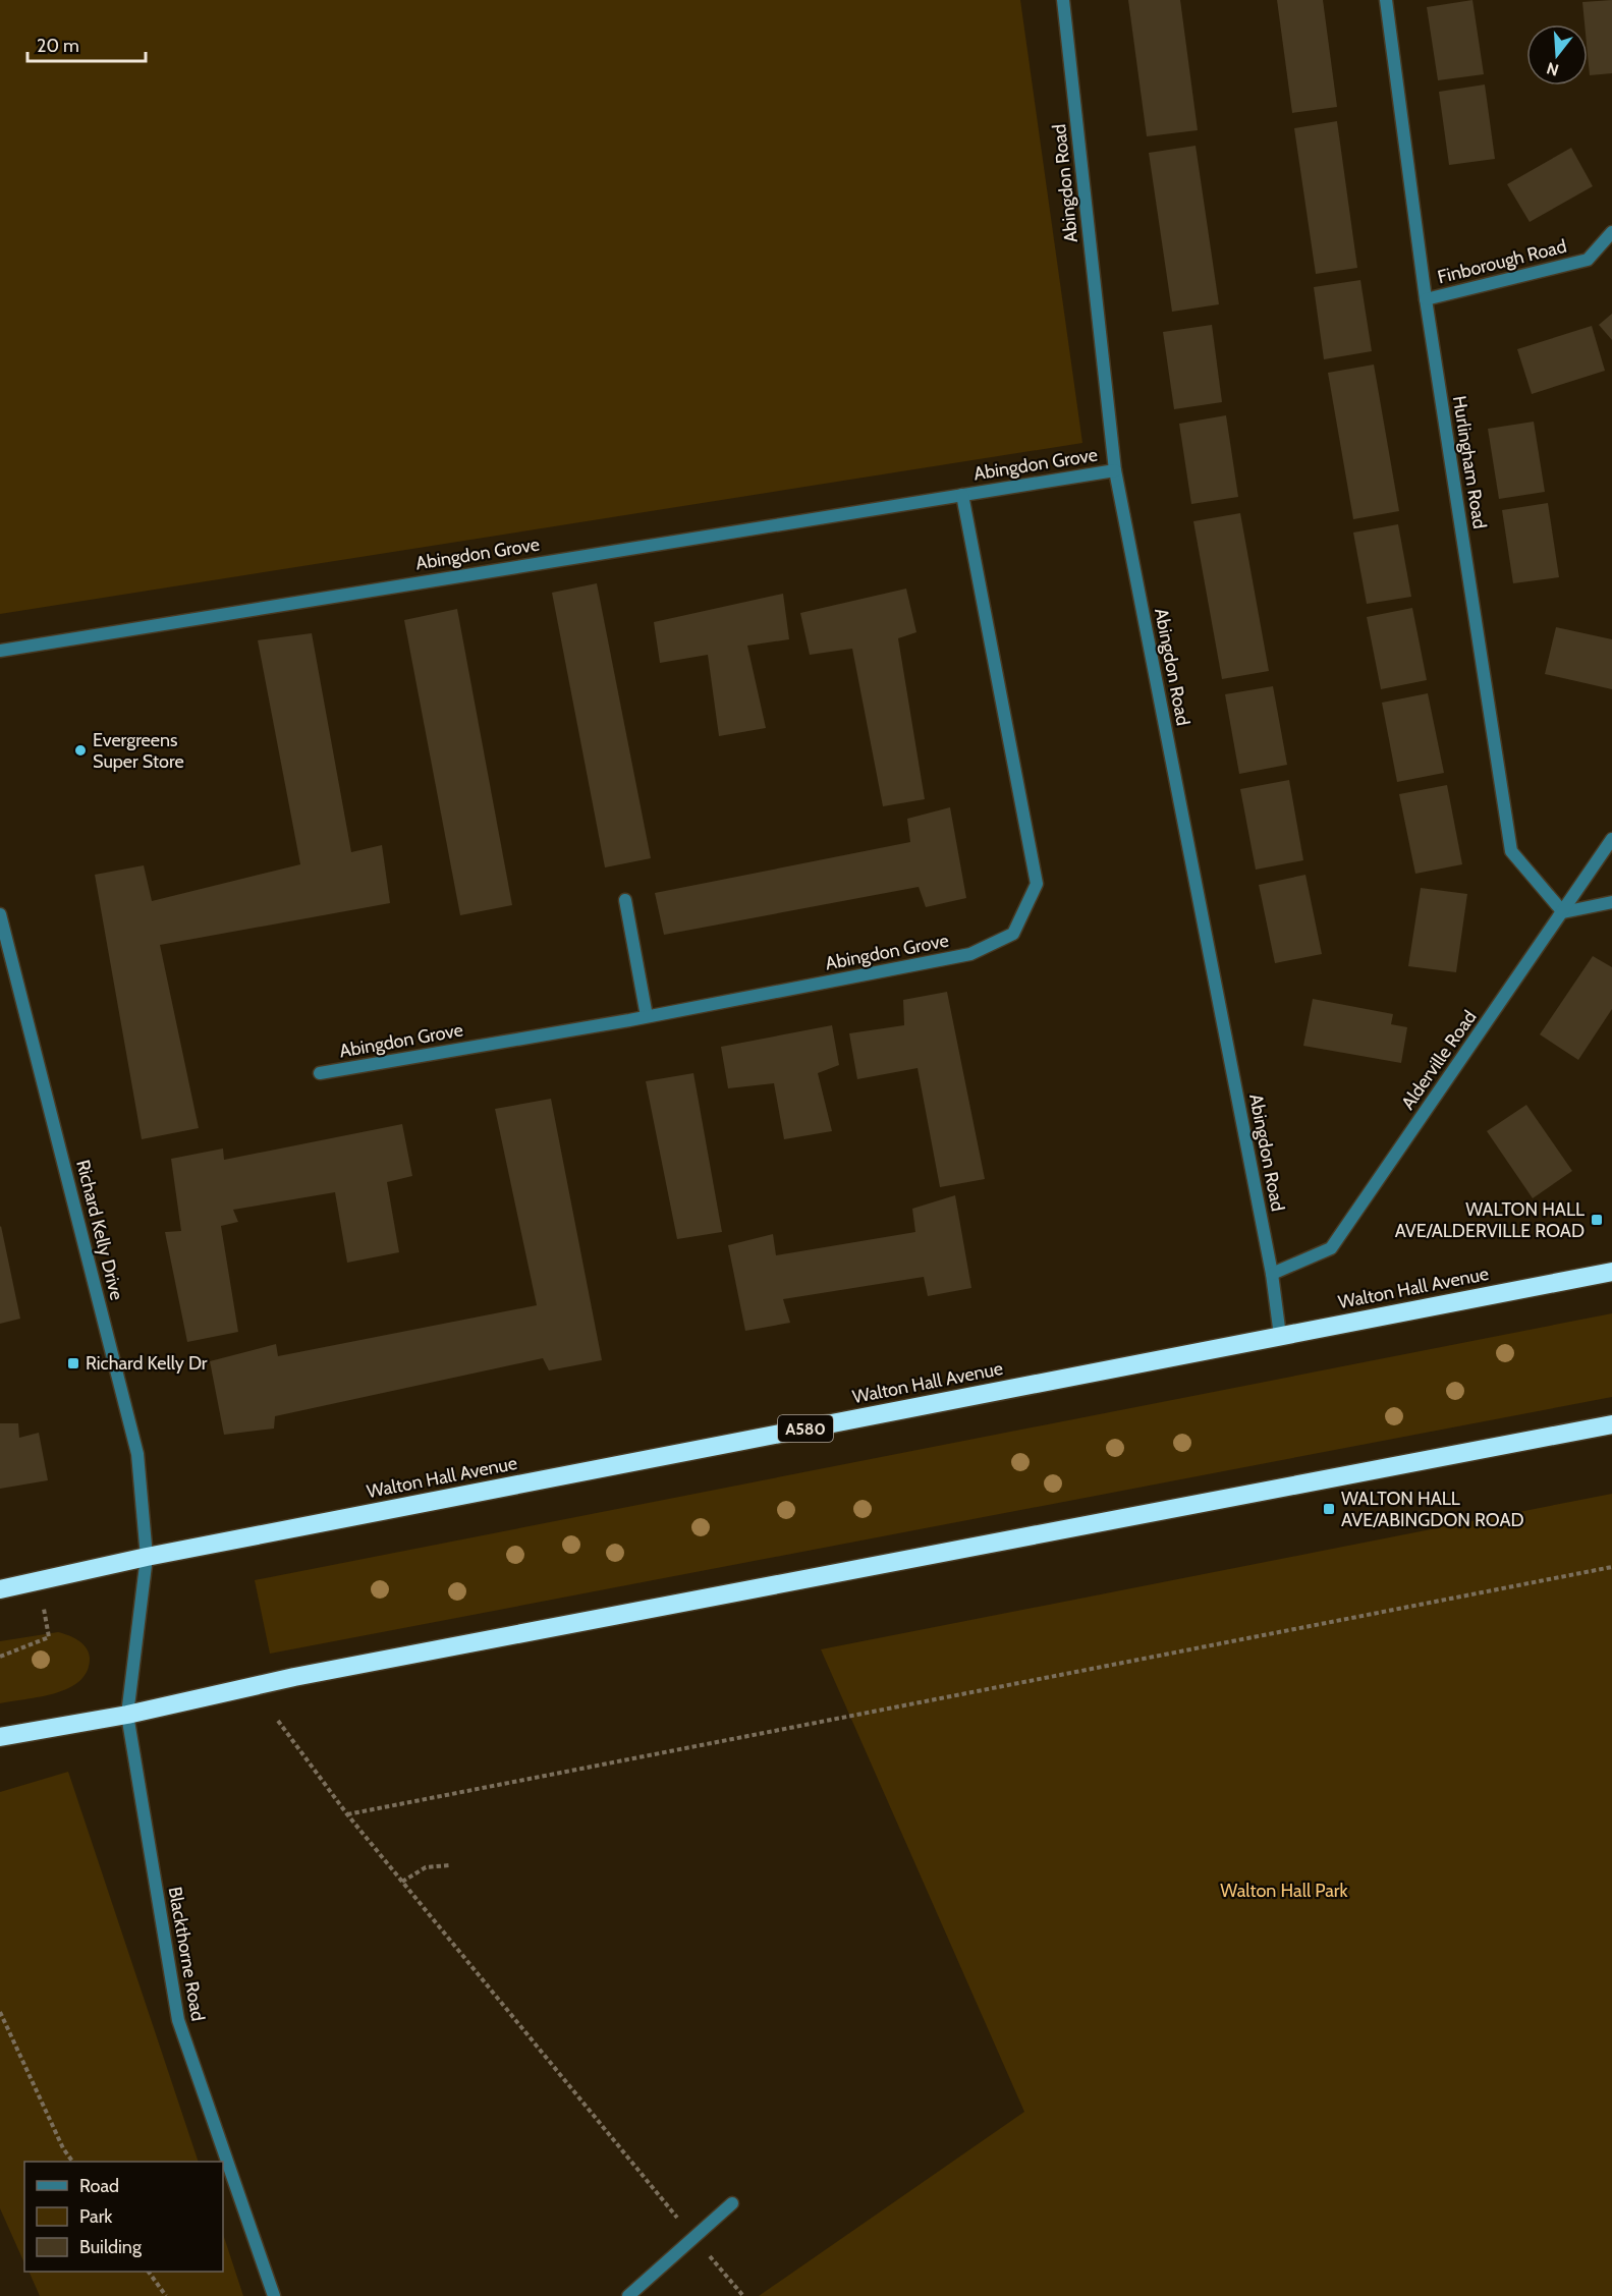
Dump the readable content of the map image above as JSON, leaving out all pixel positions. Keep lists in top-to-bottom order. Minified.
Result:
{"streets":{"highway":["Walton Hall Avenue","A580"],"street":["Abingdon Road","Finborough Road","Hurlingham Road","Abingdon Grove","Alderville Road","Richard Kelly Drive","Blackthorne Road"]},"crossings":[["Abingdon Road","Abingdon Grove"],["Abingdon Road","Alderville Road"],["Abingdon Road","Walton Hall Avenue"],["Finborough Road","Hurlingham Road"],["Hurlingham Road","Alderville Road"],["Richard Kelly Drive","Walton Hall Avenue"],["Richard Kelly Drive","Blackthorne Road"]],"parks":["Walton Hall Park"],"places":{"other":["Evergreens Super Store"],"transit":["WALTON HALL AVE/ALDERVILLE ROAD","Richard Kelly Dr","WALTON HALL AVE/ABINGDON ROAD"]},"legend":["Road","Park","Building"],"scale_bar":"20 m","north":"bottom"}
